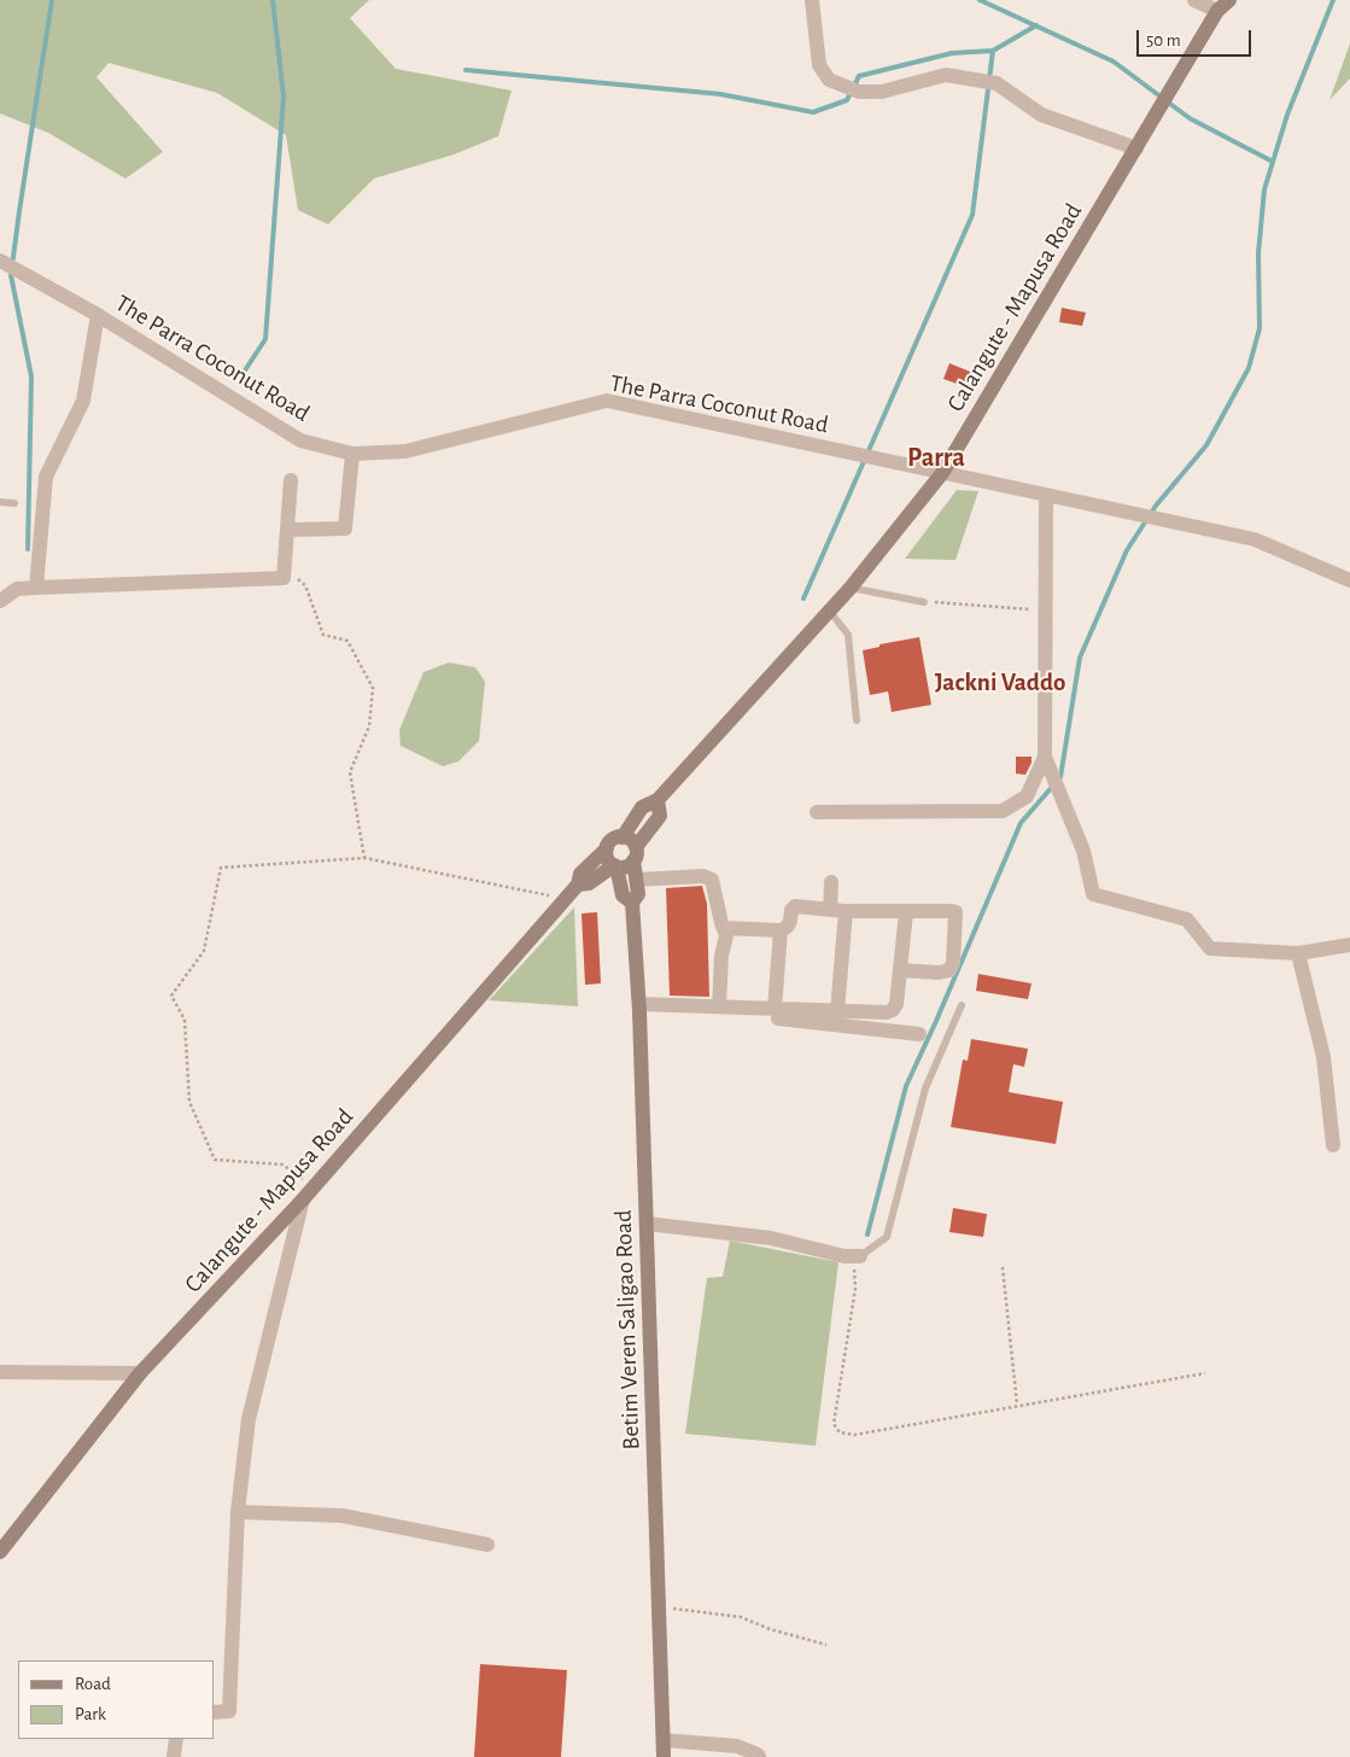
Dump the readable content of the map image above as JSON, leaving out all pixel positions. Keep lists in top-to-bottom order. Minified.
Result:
{"streets":{"main road":["Calangute - Mapusa Road","Betim Veren Saligao Road"],"street":["The Parra Coconut Road"]},"crossings":[["Calangute - Mapusa Road","The Parra Coconut Road"],["Calangute - Mapusa Road","Betim Veren Saligao Road"]],"districts":["Parra","Jackni Vaddo"],"legend":["Road","Park"],"scale_bar":"50 m"}
